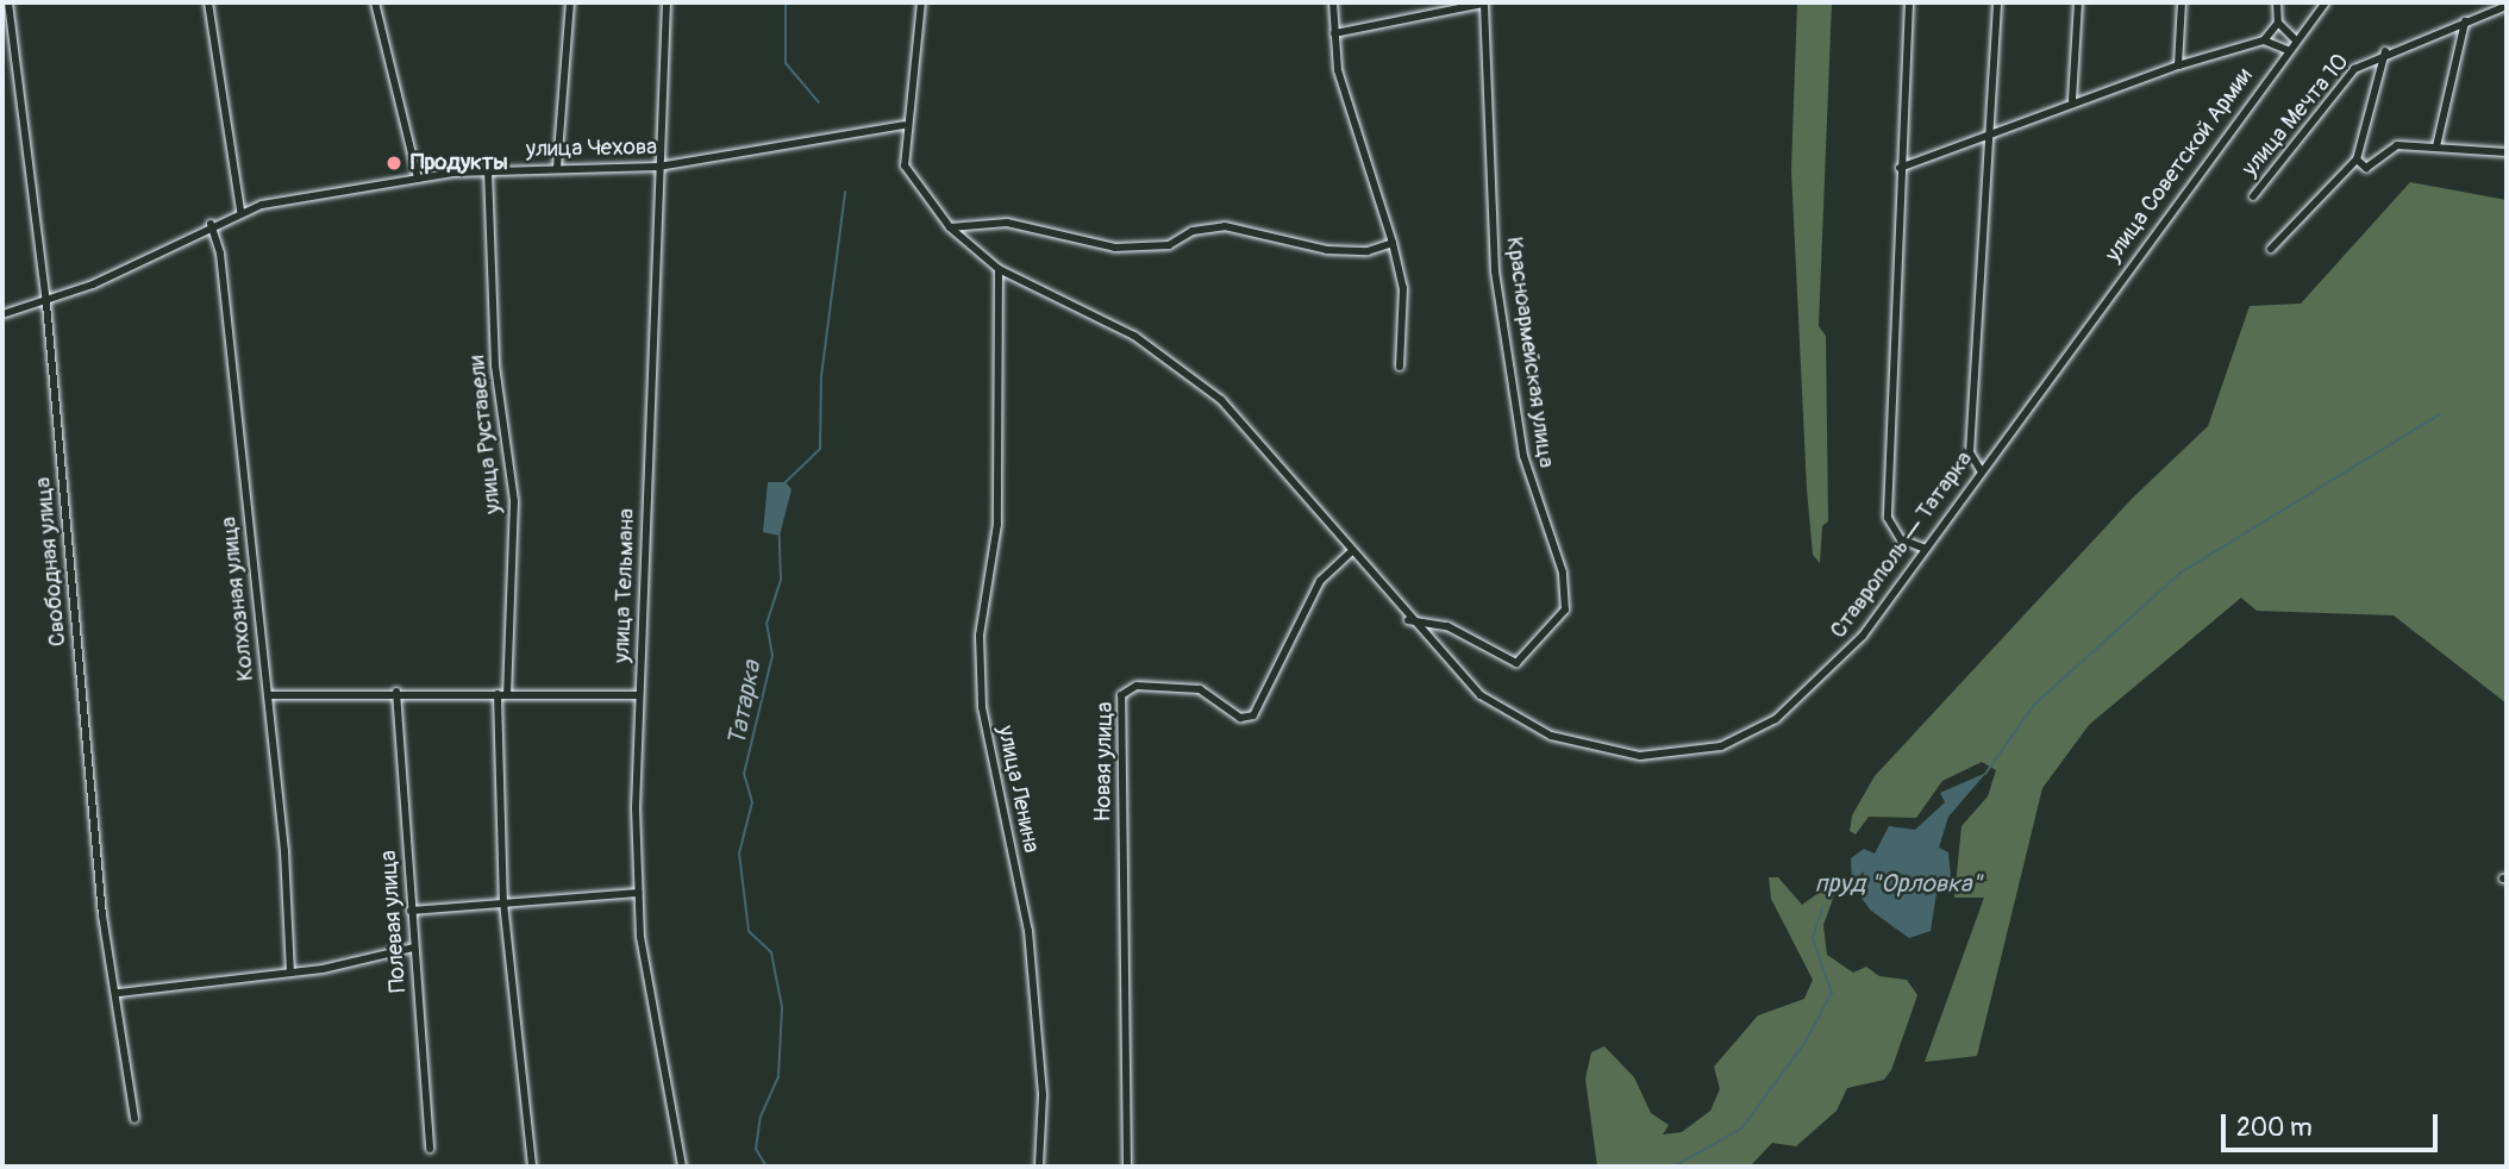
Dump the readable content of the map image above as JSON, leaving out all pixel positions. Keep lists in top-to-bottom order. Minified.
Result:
{"streets":{"street":["улица Мечта 10","улица Чехова","улица Советской Армии","Красноармейская улица","улица Руставели","Ставрополь — Татарка","Свободная улица","улица Тельмана","Колхозная улица","Новая улица","улица Ленина","Полевая улица"]},"crossings":[["улица Чехова","улица Руставели"],["улица Чехова","Ставрополь — Татарка"],["улица Чехова","Свободная улица"],["улица Чехова","улица Тельмана"],["улица Чехова","Колхозная улица"],["улица Советской Армии","Ставрополь — Татарка"],["Красноармейская улица","Ставрополь — Татарка"],["Ставрополь — Татарка","Новая улица"],["Ставрополь — Татарка","улица Ленина"]],"water":["Татарка","пруд \"Орловка\""],"places":["Продукты"],"scale_bar":"200 m"}
